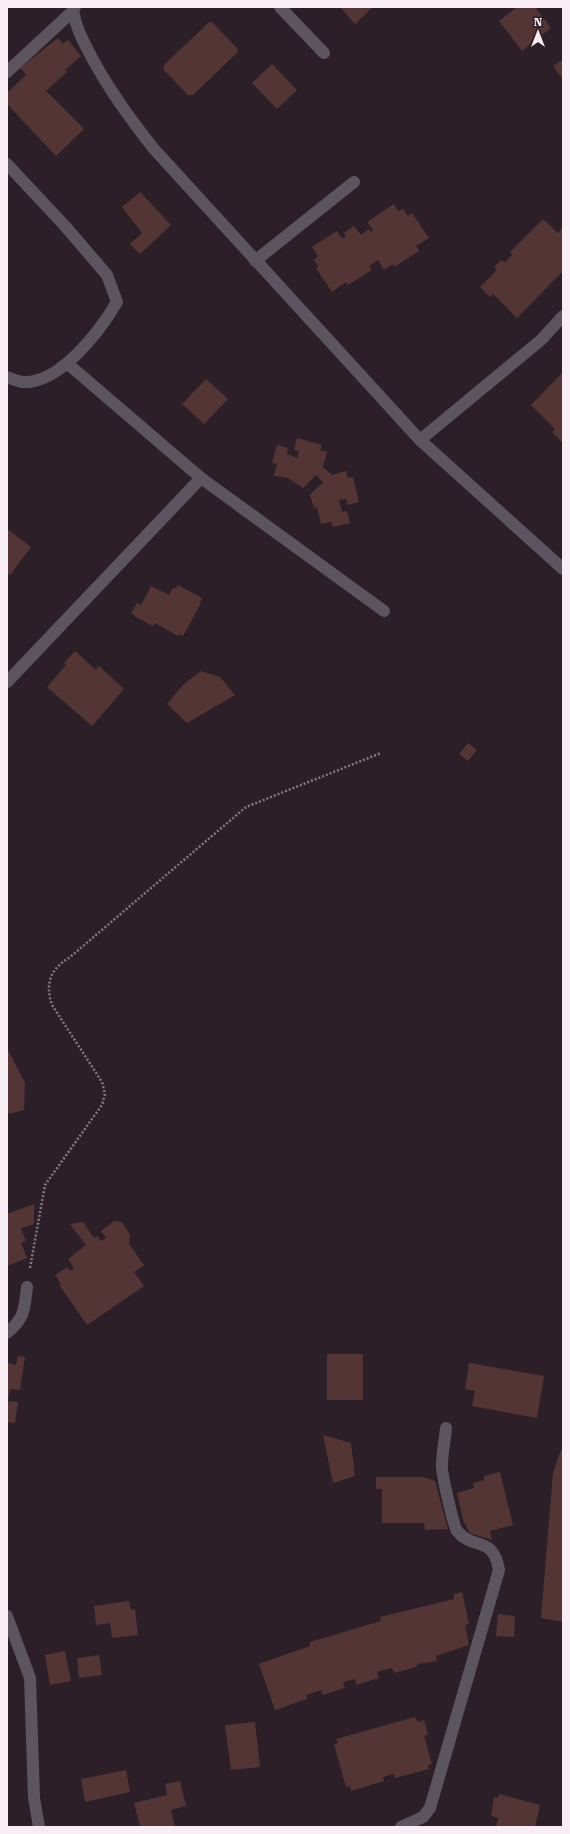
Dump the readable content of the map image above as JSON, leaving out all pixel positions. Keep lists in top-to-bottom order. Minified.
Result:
{"north":"top"}
